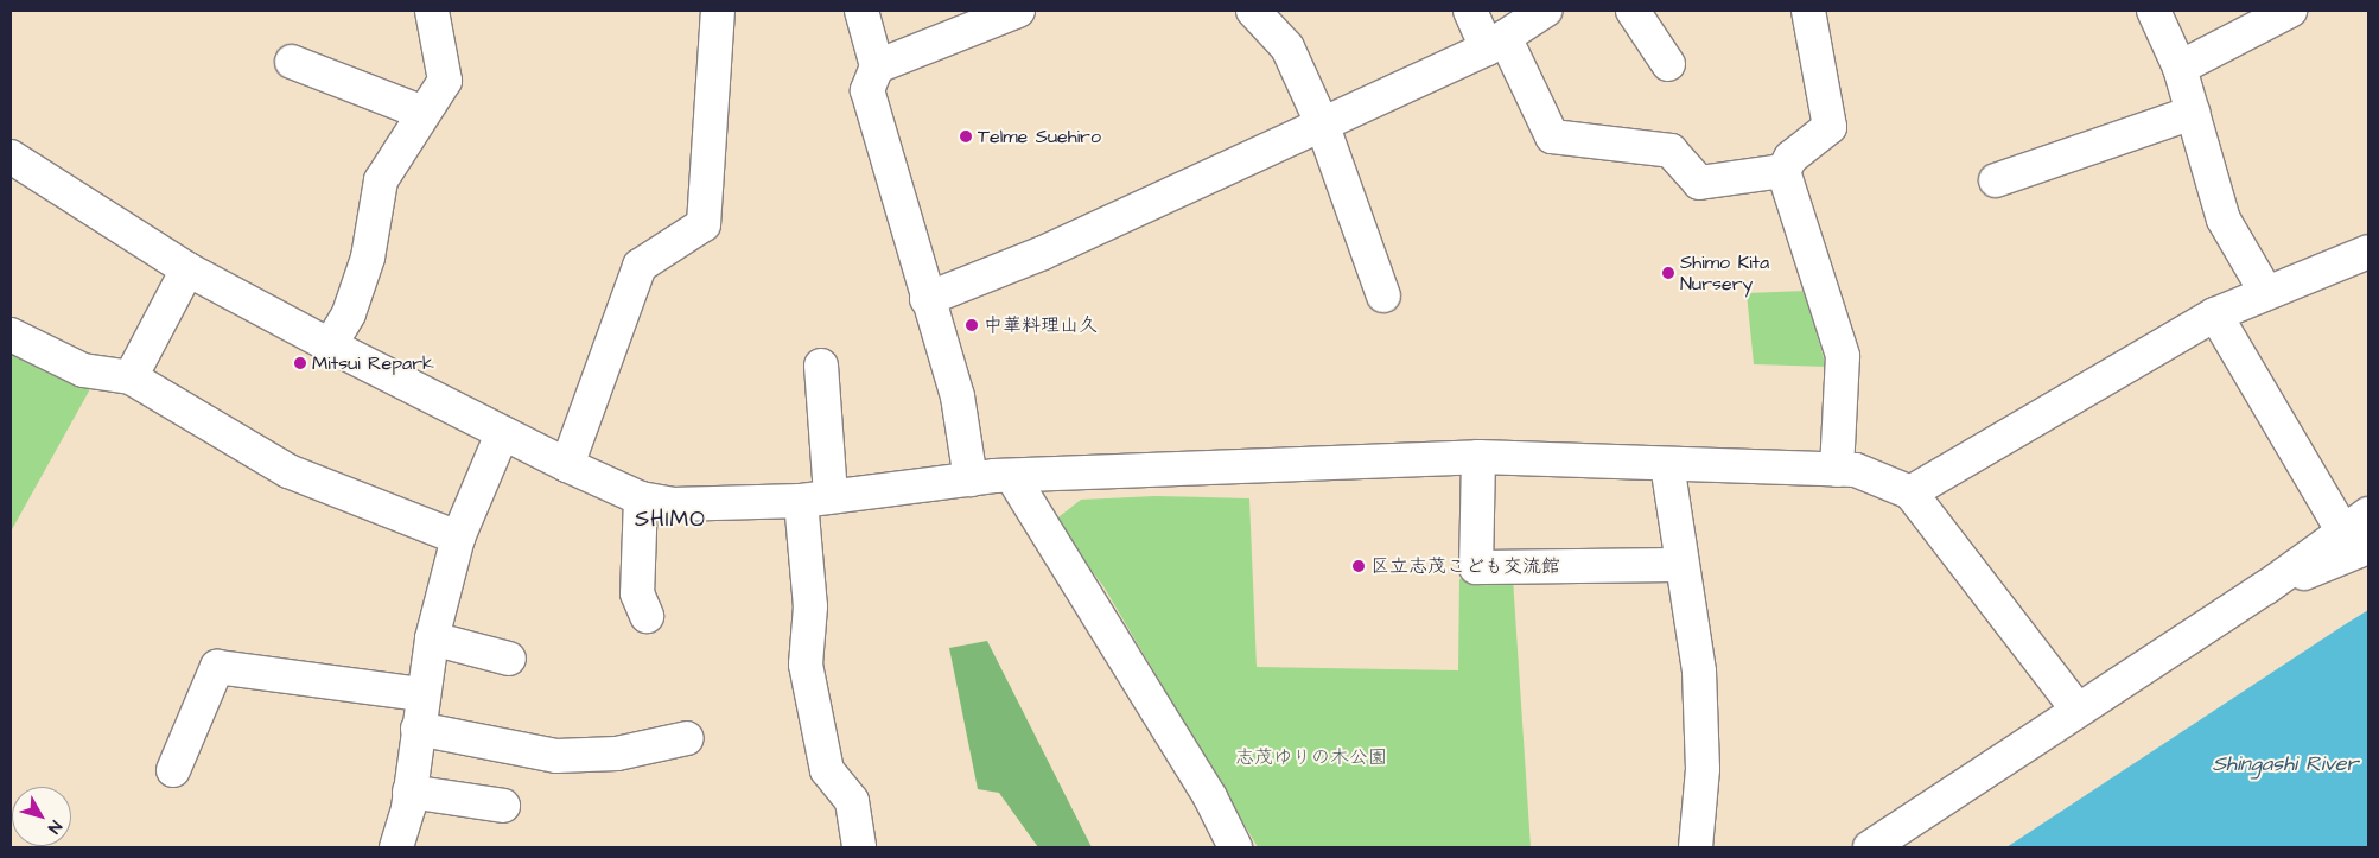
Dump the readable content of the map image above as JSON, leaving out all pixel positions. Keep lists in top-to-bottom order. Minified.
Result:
{"districts":["SHIMO"],"water":["Shingashi River"],"parks":["志茂ゆりの木公園"],"places":["Telme Suehiro","Shimo Kita Nursery","中華料理山久","Mitsui Repark","区立志茂こども交流館"],"north":"bottom right"}
